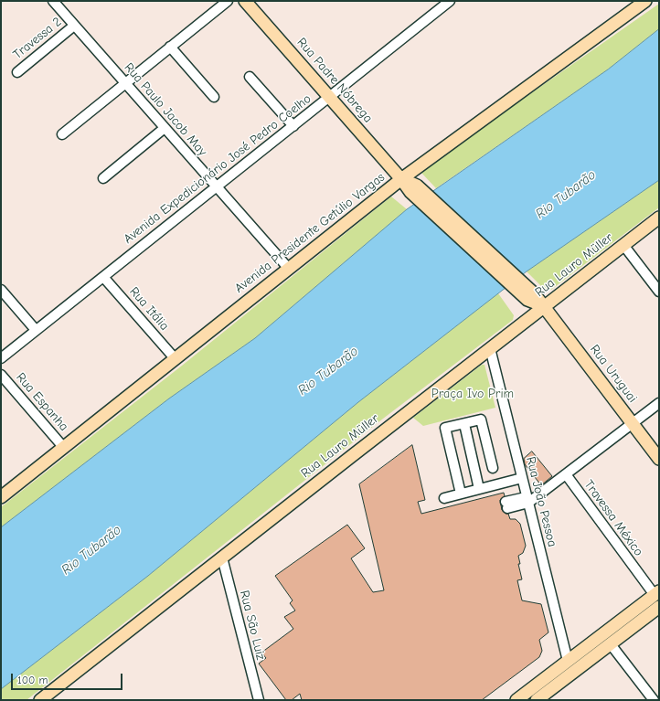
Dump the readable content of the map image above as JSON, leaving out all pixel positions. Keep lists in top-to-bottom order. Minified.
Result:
{"streets":{"main road":["Rua Padre Nóbrega","Avenida Presidente Getúlio Vargas","Rua Lauro Müller","Rua Uruguai"],"street":["Travessa 2","Rua Paulo Jacob May","Avenida Expedicionário José Pedro Coelho","Rua Itália","Rua Espanha","Rua João Pessoa","Travessa México","Rua São Luiz"]},"crossings":[["Travessa 2","Rua Paulo Jacob May"],["Rua Padre Nóbrega","Avenida Expedicionário José Pedro Coelho"],["Rua Padre Nóbrega","Avenida Presidente Getúlio Vargas"],["Rua Padre Nóbrega","Rua Uruguai"],["Rua Paulo Jacob May","Avenida Expedicionário José Pedro Coelho"],["Rua Paulo Jacob May","Avenida Presidente Getúlio Vargas"],["Avenida Expedicionário José Pedro Coelho","Rua Itália"],["Avenida Presidente Getúlio Vargas","Rua Itália"],["Avenida Presidente Getúlio Vargas","Rua Espanha"],["Rua Lauro Müller","Rua Uruguai"],["Rua Lauro Müller","Rua João Pessoa"],["Rua Lauro Müller","Rua São Luiz"]],"water":["Rio Tubarão"],"parks":["Praça Ivo Prim"],"scale_bar":"100 m"}
